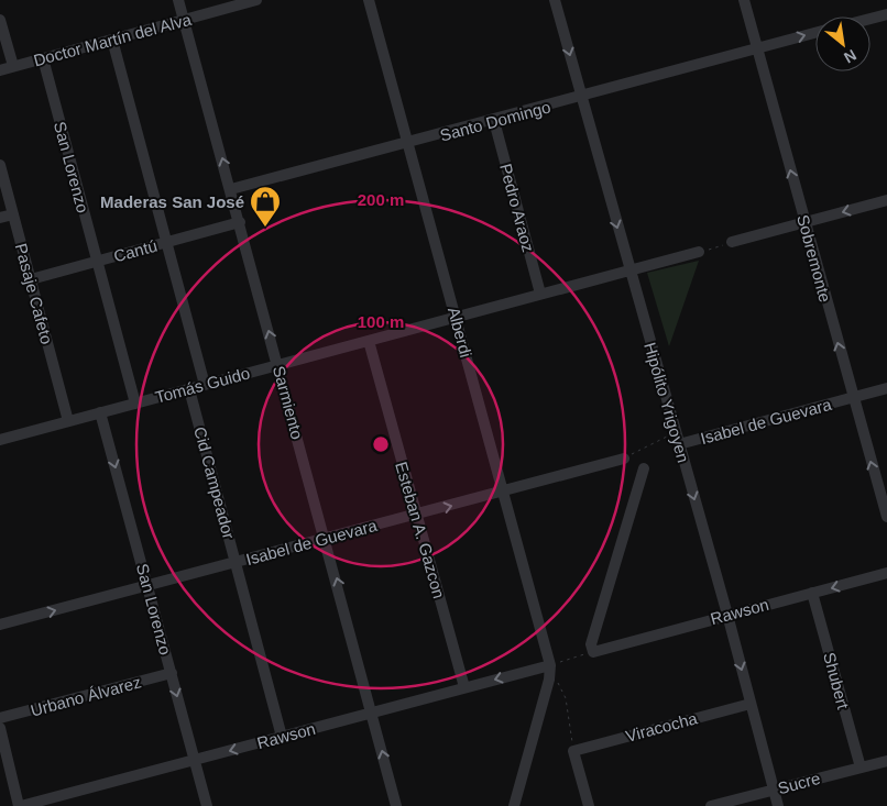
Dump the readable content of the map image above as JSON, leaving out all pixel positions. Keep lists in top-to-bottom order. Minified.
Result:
{"streets":{"street":["Doctor Martín del Alva","Santo Domingo","San Lorenzo","Pedro Araoz","Cantú","Sobremonte","Pasaje Cafeto","Alberdi","Tomás Guido","Sarmiento","Hipólito Yrigoyen","Isabel de Guevara","Cid Campeador","Esteban A. Gazcon","Rawson","Shubert","Urbano Álvarez","Viracocha","Sucre"]},"crossings":[["Doctor Martín del Alva","San Lorenzo"],["Doctor Martín del Alva","Sarmiento"],["Santo Domingo","Pedro Araoz"],["Santo Domingo","Sobremonte"],["Santo Domingo","Alberdi"],["Santo Domingo","Sarmiento"],["Santo Domingo","Hipólito Yrigoyen"],["San Lorenzo","Cantú"],["San Lorenzo","Tomás Guido"],["San Lorenzo","Isabel de Guevara"],["San Lorenzo","Rawson"],["San Lorenzo","Urbano Álvarez"],["Pedro Araoz","Tomás Guido"],["Cantú","Pasaje Cafeto"],["Cantú","Sarmiento"],["Sobremonte","Isabel de Guevara"],["Pasaje Cafeto","Tomás Guido"],["Alberdi","Tomás Guido"],["Alberdi","Isabel de Guevara"],["Alberdi","Rawson"],["Tomás Guido","Sarmiento"],["Tomás Guido","Hipólito Yrigoyen"],["Tomás Guido","Cid Campeador"],["Tomás Guido","Esteban A. Gazcon"],["Sarmiento","Isabel de Guevara"],["Sarmiento","Rawson"],["Hipólito Yrigoyen","Isabel de Guevara"],["Hipólito Yrigoyen","Rawson"],["Hipólito Yrigoyen","Viracocha"],["Hipólito Yrigoyen","Sucre"],["Isabel de Guevara","Cid Campeador"],["Isabel de Guevara","Esteban A. Gazcon"],["Cid Campeador","Rawson"],["Esteban A. Gazcon","Rawson"],["Rawson","Shubert"],["Shubert","Sucre"]],"one_way":["San Lorenzo","Sobremonte","Hipólito Yrigoyen"],"places":{"shop":["Maderas San José"]},"north":"bottom right","rings":["200 m","100 m"]}
